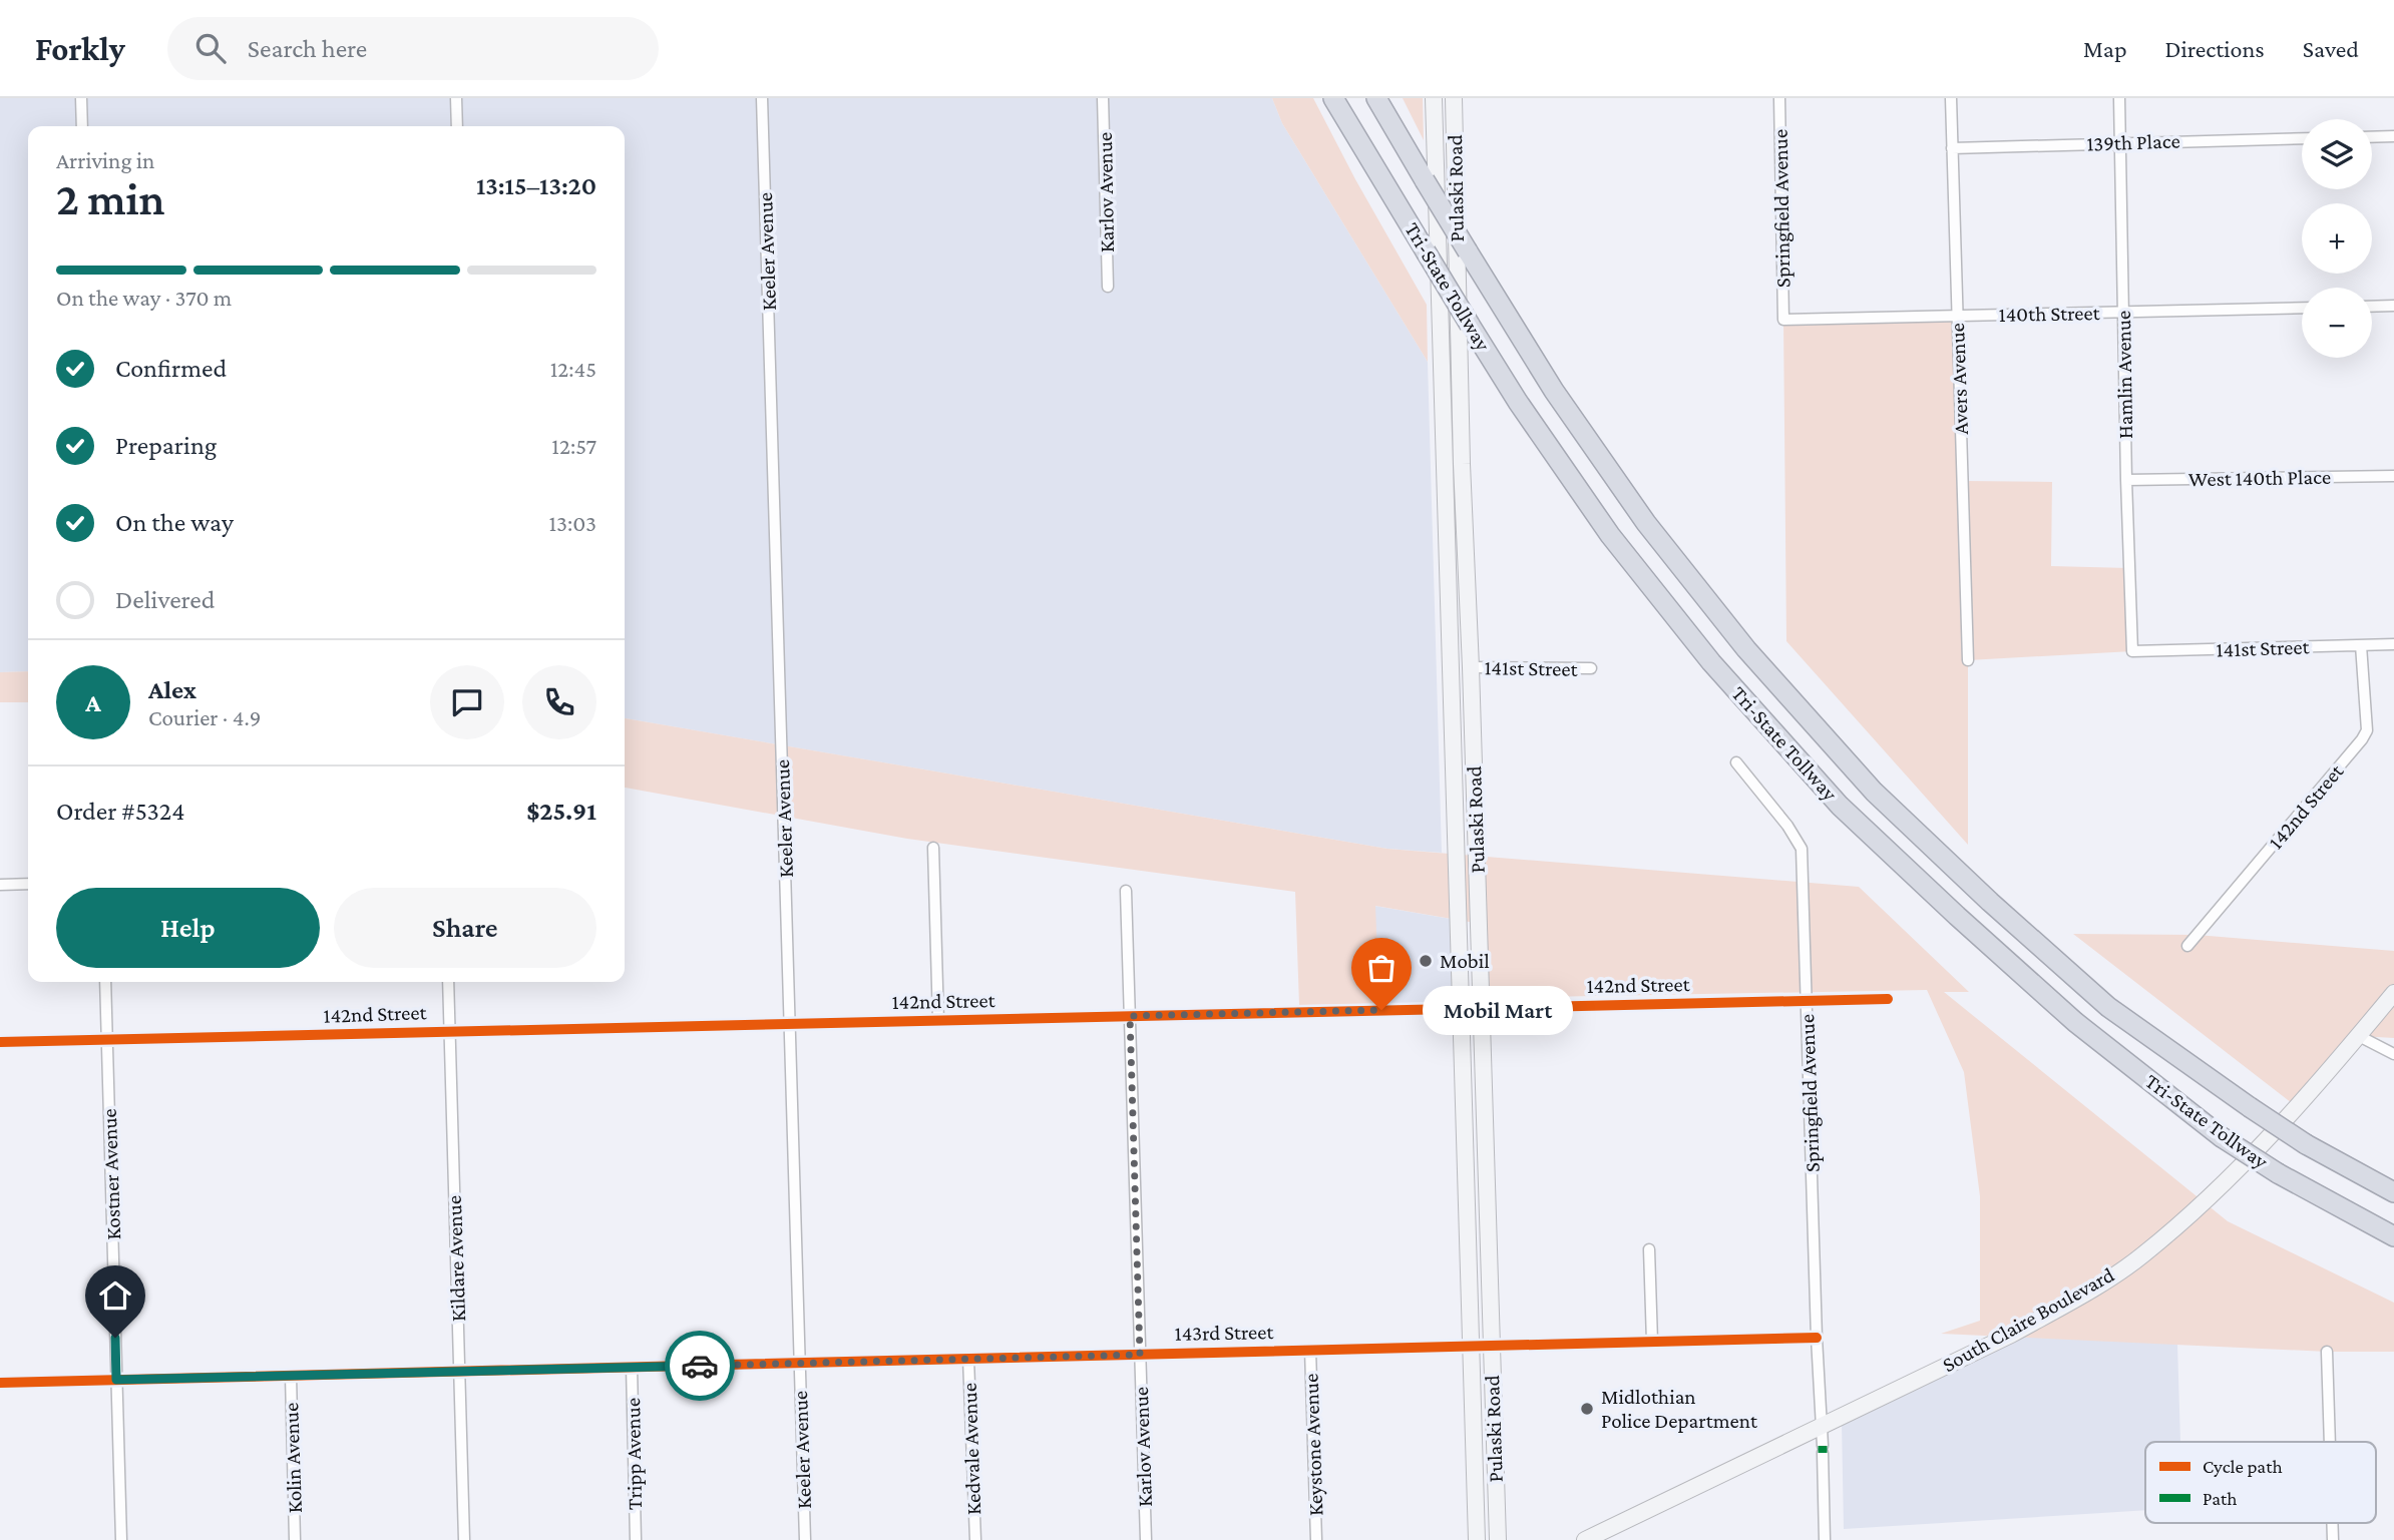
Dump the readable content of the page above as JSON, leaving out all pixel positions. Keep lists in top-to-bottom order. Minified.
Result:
{"streets":{"highway":["Tri-State Tollway"],"main road":["Pulaski Road","South Claire Boulevard"],"street":["139th Place","Karlov Avenue","Springfield Avenue","Keeler Avenue","140th Street","Hamlin Avenue","Avers Avenue","West 140th Place","141st Street","142nd Street","Kostner Avenue","Kildare Avenue","143rd Street","Keystone Avenue","Kedvale Avenue","Tripp Avenue","Kolin Avenue"]},"crossings":[["139th Place","Hamlin Avenue"],["139th Place","Avers Avenue"],["Pulaski Road","141st Street"],["Pulaski Road","142nd Street"],["Pulaski Road","143rd Street"],["Karlov Avenue","142nd Street"],["Karlov Avenue","143rd Street"],["Springfield Avenue","140th Street"],["Springfield Avenue","142nd Street"],["Springfield Avenue","South Claire Boulevard"],["Springfield Avenue","143rd Street"],["Keeler Avenue","142nd Street"],["Keeler Avenue","143rd Street"],["140th Street","Hamlin Avenue"],["140th Street","Avers Avenue"],["Hamlin Avenue","West 140th Place"],["Hamlin Avenue","141st Street"],["141st Street","142nd Street"],["142nd Street","Kostner Avenue"],["142nd Street","Kildare Avenue"],["Kostner Avenue","143rd Street"],["Kildare Avenue","143rd Street"],["143rd Street","Keystone Avenue"],["143rd Street","Kedvale Avenue"],["143rd Street","Tripp Avenue"],["143rd Street","Kolin Avenue"]],"places":["Mobil","Mobil Mart","Midlothian Police Department"],"legend":["Cycle path","Path"],"page":{"header":"Forkly","search":"Search here","nav":["Map","Directions","Saved"],"map_buttons":["+","−"],"heading":["2 min","Arriving in","13:15–13:20"],"panel":["Alex","Courier · 4.9","Order #5324","$25.91"],"bar":"On the way · 370 m","list":[["Confirmed","12:45"],["Preparing","12:57"],["On the way","13:03"],"Delivered"],"round":"A","buttons":["Help","Share"],"bubble":"Mobil Mart"}}
